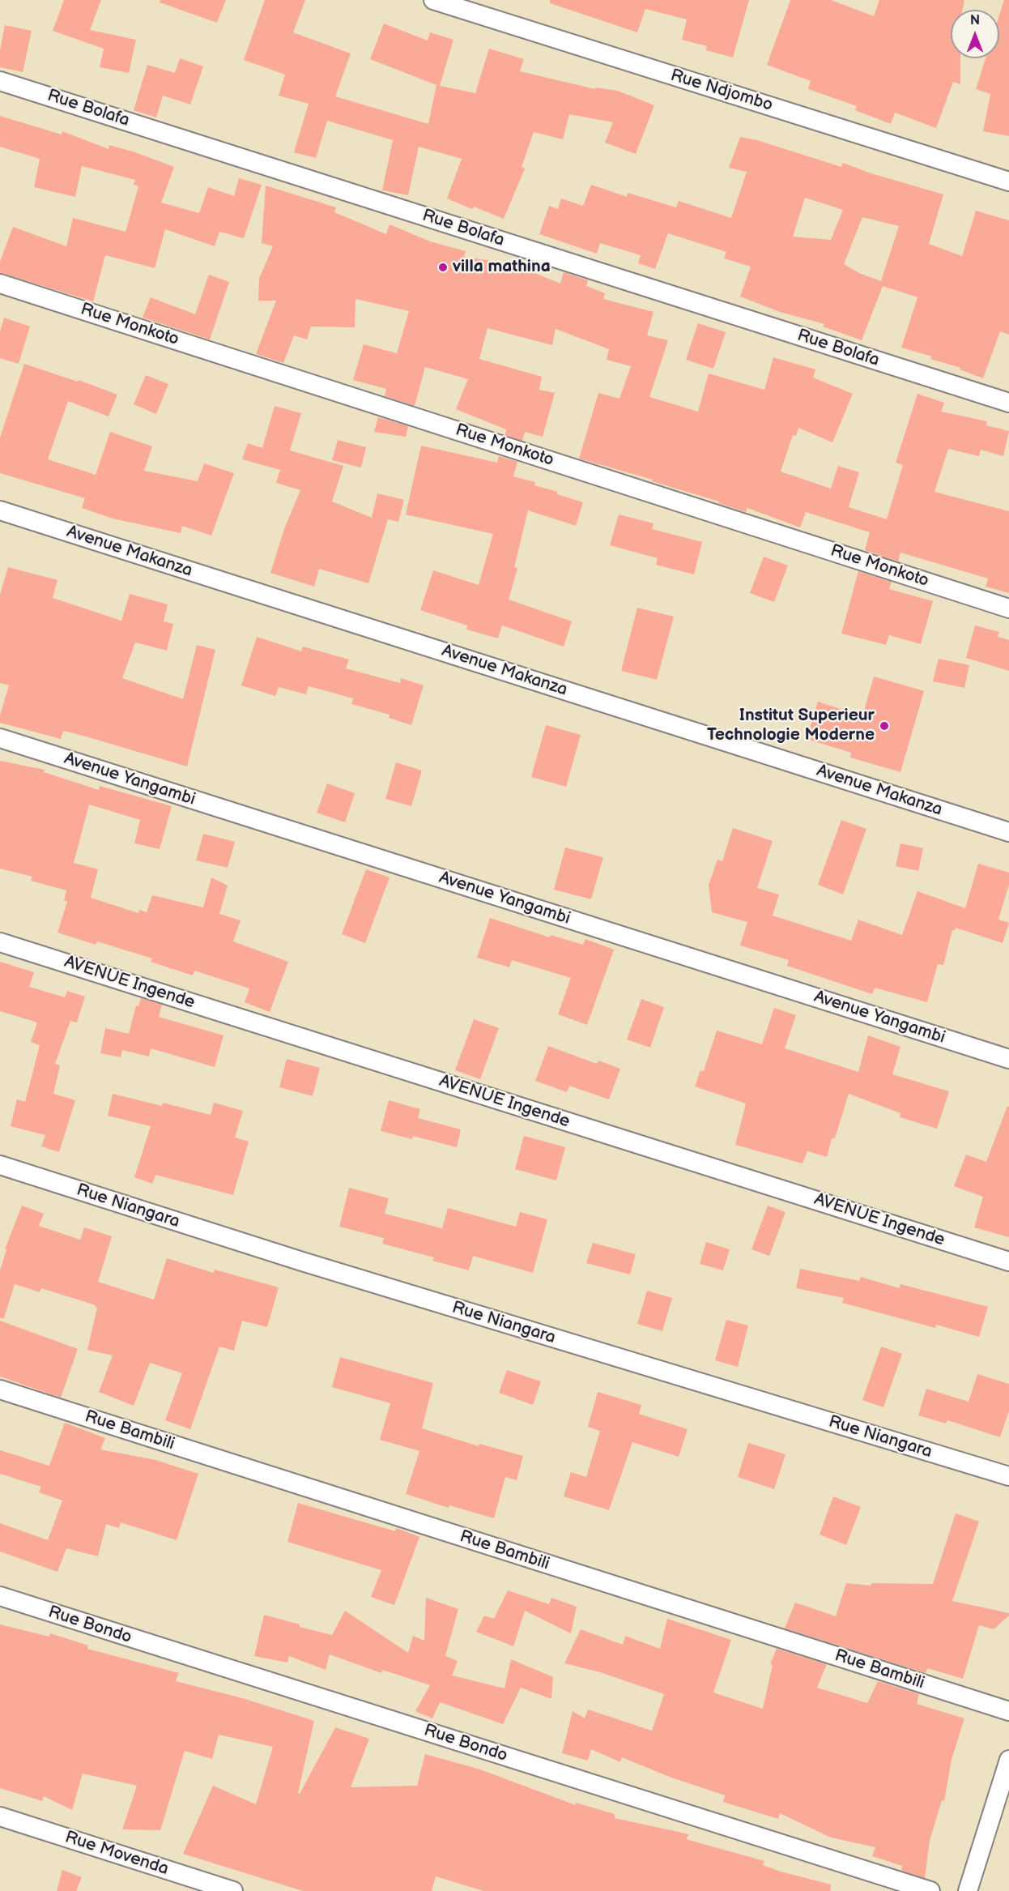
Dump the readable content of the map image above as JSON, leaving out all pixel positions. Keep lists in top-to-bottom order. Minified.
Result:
{"streets":{"street":["Rue Ndjombo","Rue Bolafa","Rue Monkoto","Avenue Makanza","Avenue Yangambi","AVENUE Ingende","Rue Niangara","Rue Bambili","Rue Bondo","Rue Movenda"]},"places":["villa mathina","Institut Superieur Technologie Moderne"],"north":"top"}
